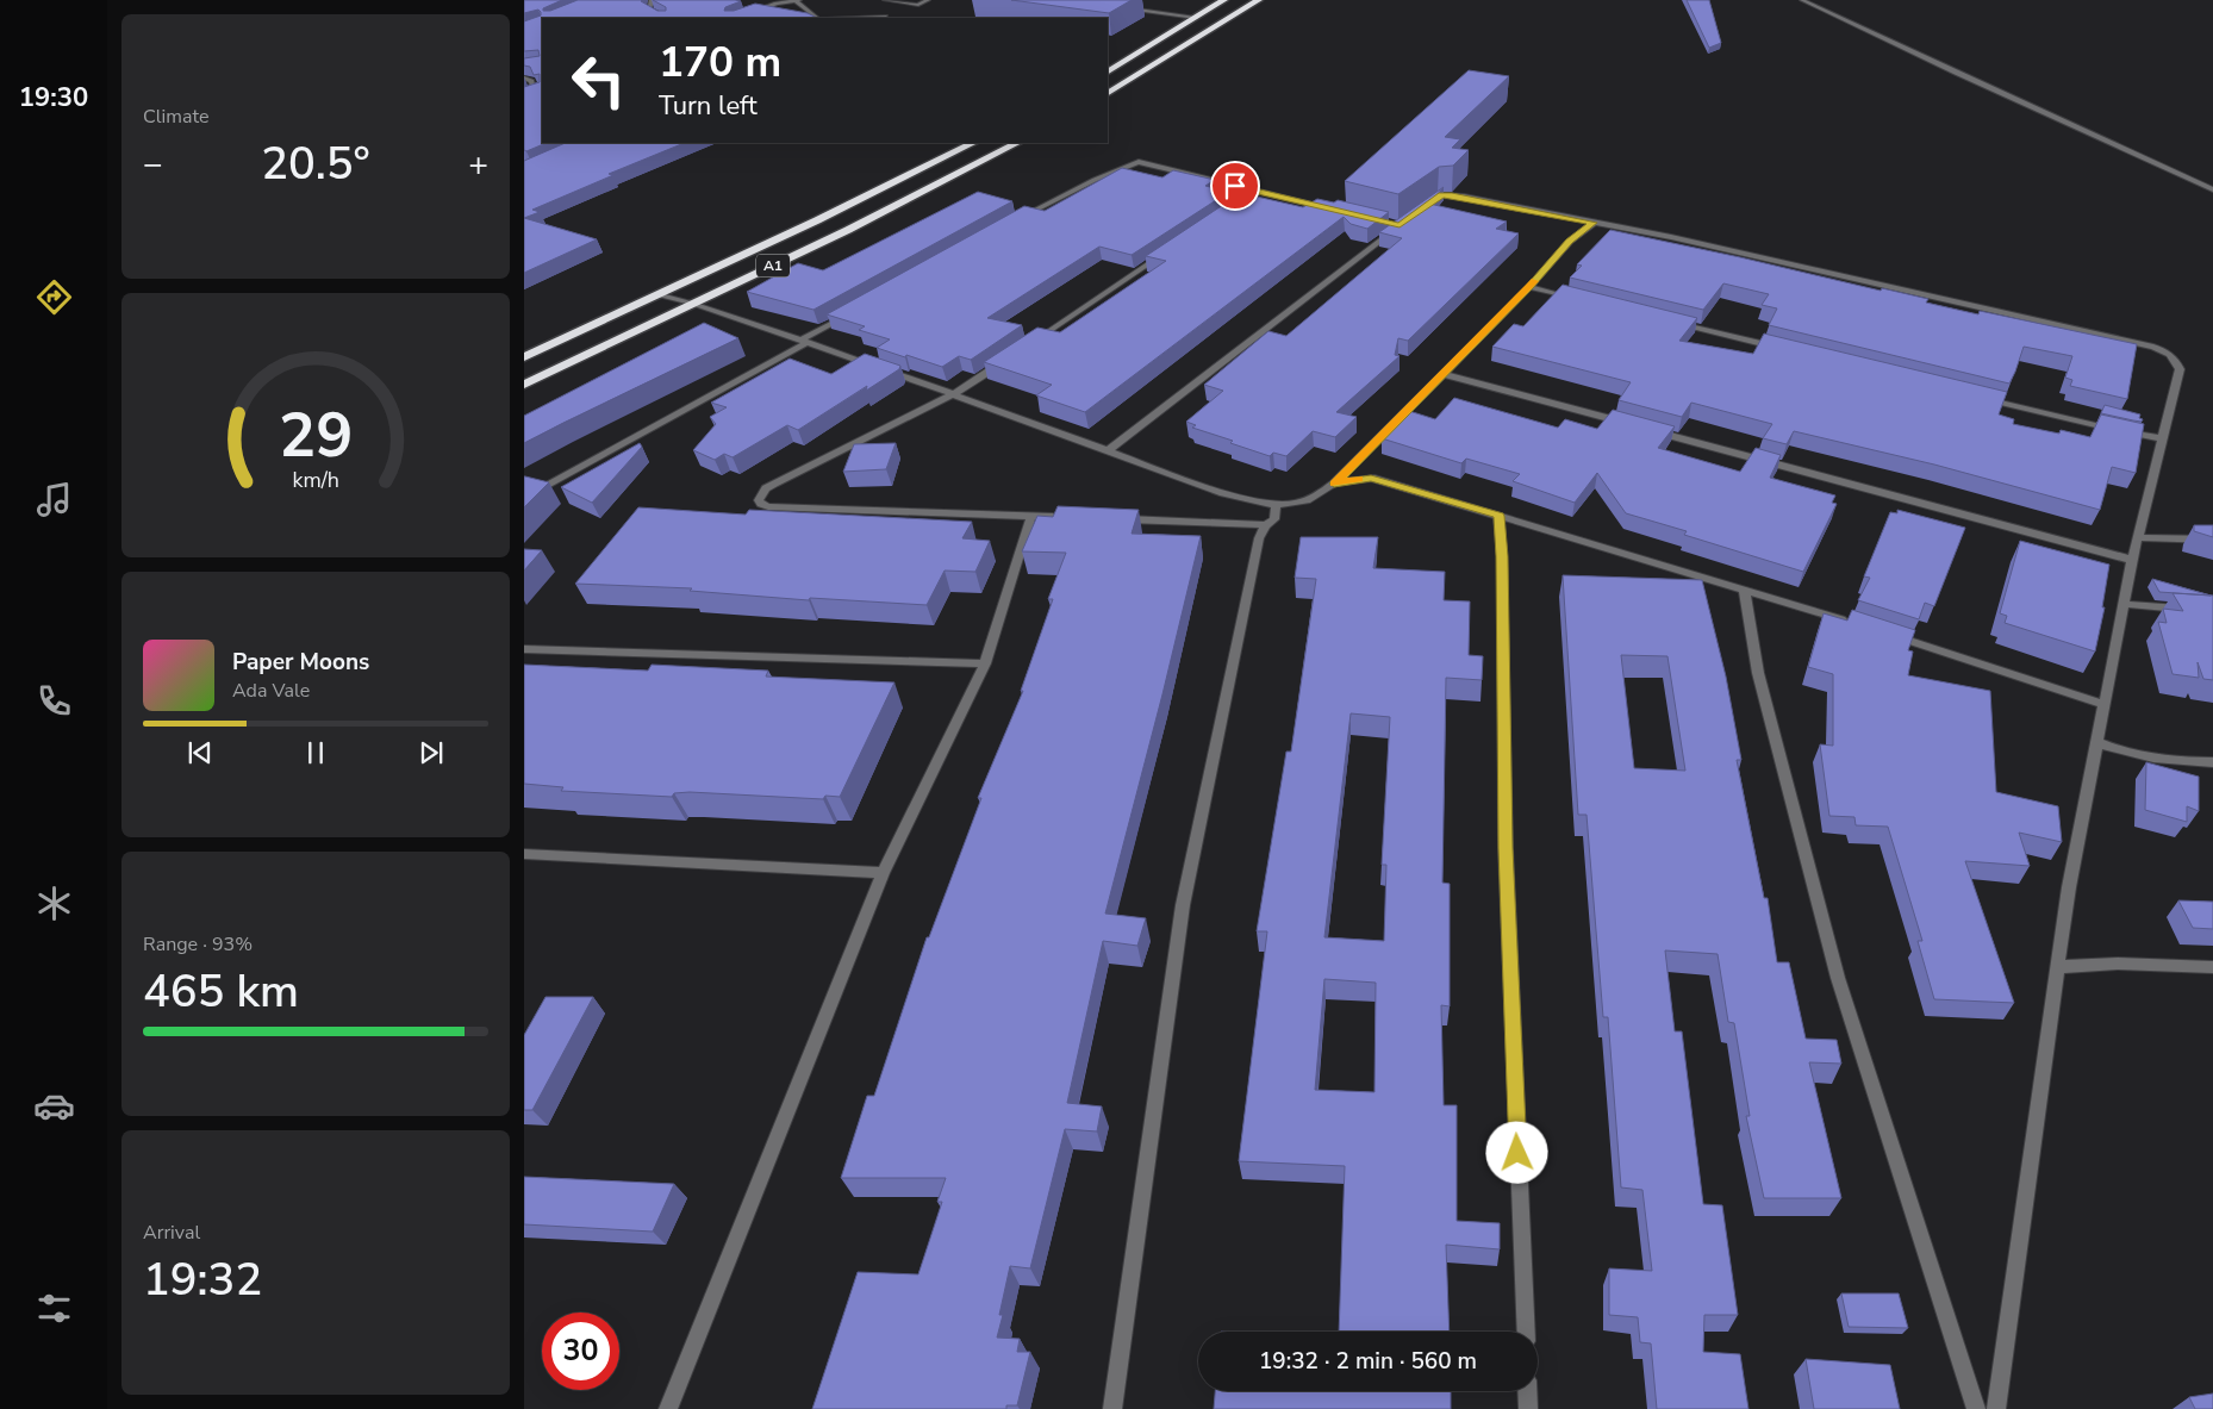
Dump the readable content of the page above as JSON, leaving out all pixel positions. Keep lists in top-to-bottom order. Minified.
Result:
{"streets":{"highway":["A1"]},"page":{"tabs":"19:30","tile":["Climate",["Range · 93%","465 km"],["Arrival","19:32"]],"turn":["170 m","Turn left"],"heat":["−","20.5°","+"],"song":["Paper Moons","Ada Vale"],"limit":"30","trip":"19:32 · 2 min · 560 m","gauge":["29","km/h"]}}
